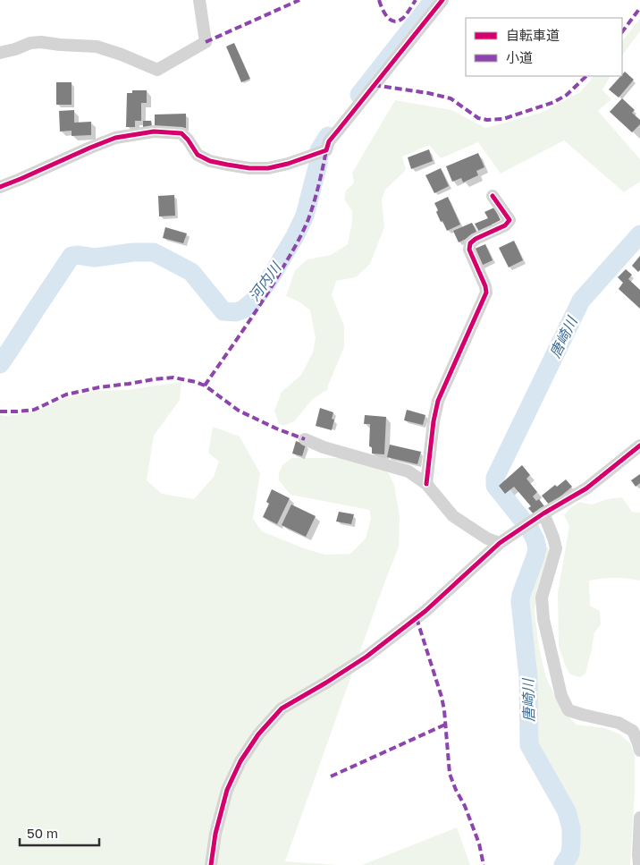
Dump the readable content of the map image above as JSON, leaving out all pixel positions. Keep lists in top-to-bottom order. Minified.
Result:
{"water":["河内川","唐崎川"],"legend":["自転車道","小道"],"scale_bar":"50 m"}
